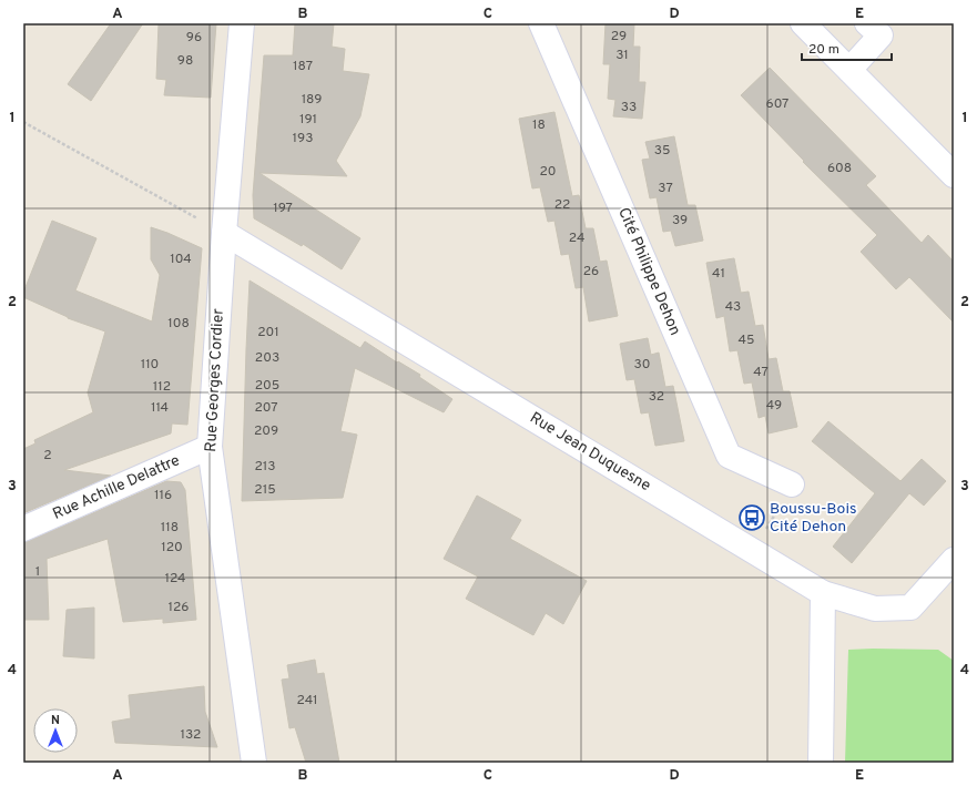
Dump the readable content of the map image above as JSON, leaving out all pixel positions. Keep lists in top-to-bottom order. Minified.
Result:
{"streets":{"street":["Cité Philippe Dehon","Rue Georges Cordier","Rue Jean Duquesne","Rue Achille Delattre"]},"crossings":[["Rue Georges Cordier","Rue Jean Duquesne"],["Rue Georges Cordier","Rue Achille Delattre"]],"places":{"bus stop":["Boussu-Bois Cité Dehon"]},"house_numbers":["29","96","31","98","187","189","607","33","191","18","193","35","608","20","37","22","197","39","24","104","26","41","43","108","201","45","203","110","30","47","205","112","32","49","114","207","209","2","213","215","116","118","120","1","124","126","241","132"],"scale_bar":"20 m","north":"top","grid":{"columns":["A","B","C","D","E"],"rows":["1","2","3","4"]}}
